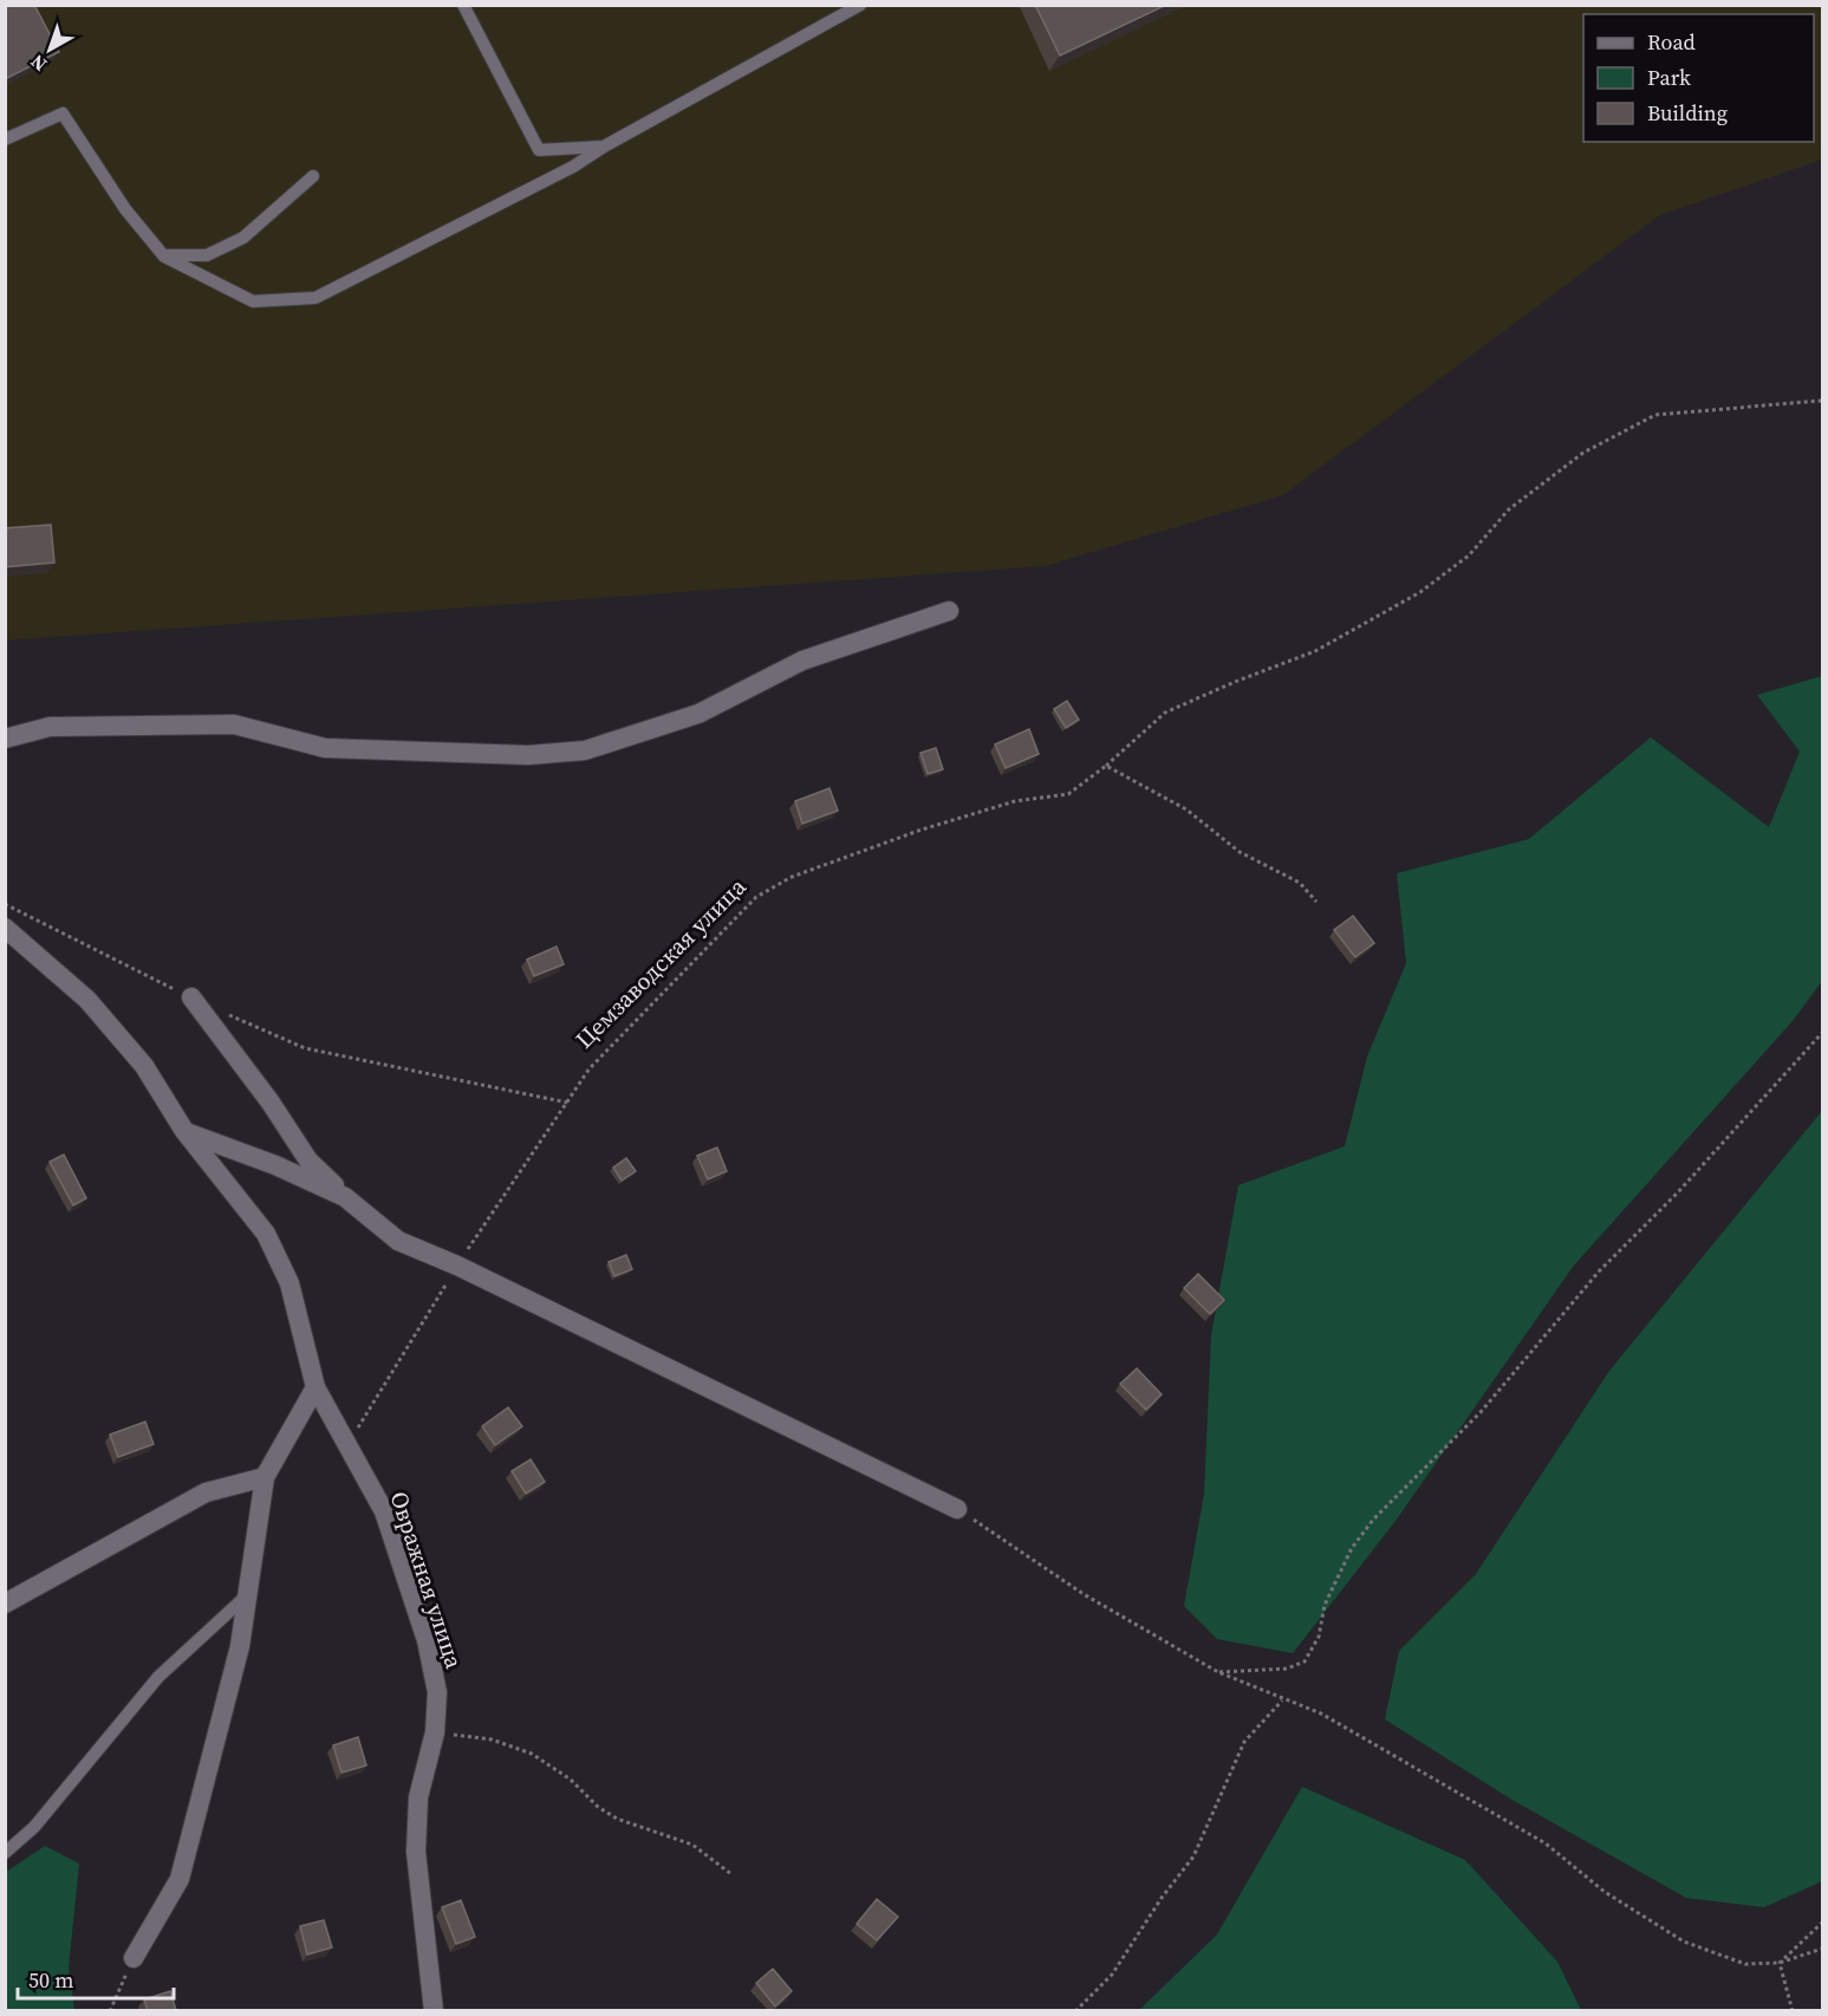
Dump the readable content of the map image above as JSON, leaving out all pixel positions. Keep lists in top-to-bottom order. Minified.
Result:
{"streets":{"street":["Овражная улица"],"path":["Цемзаводская улица"]},"crossings":[["Цемзаводская улица","Овражная улица"]],"legend":["Road","Park","Building"],"scale_bar":"50 m","north":"bottom left"}
